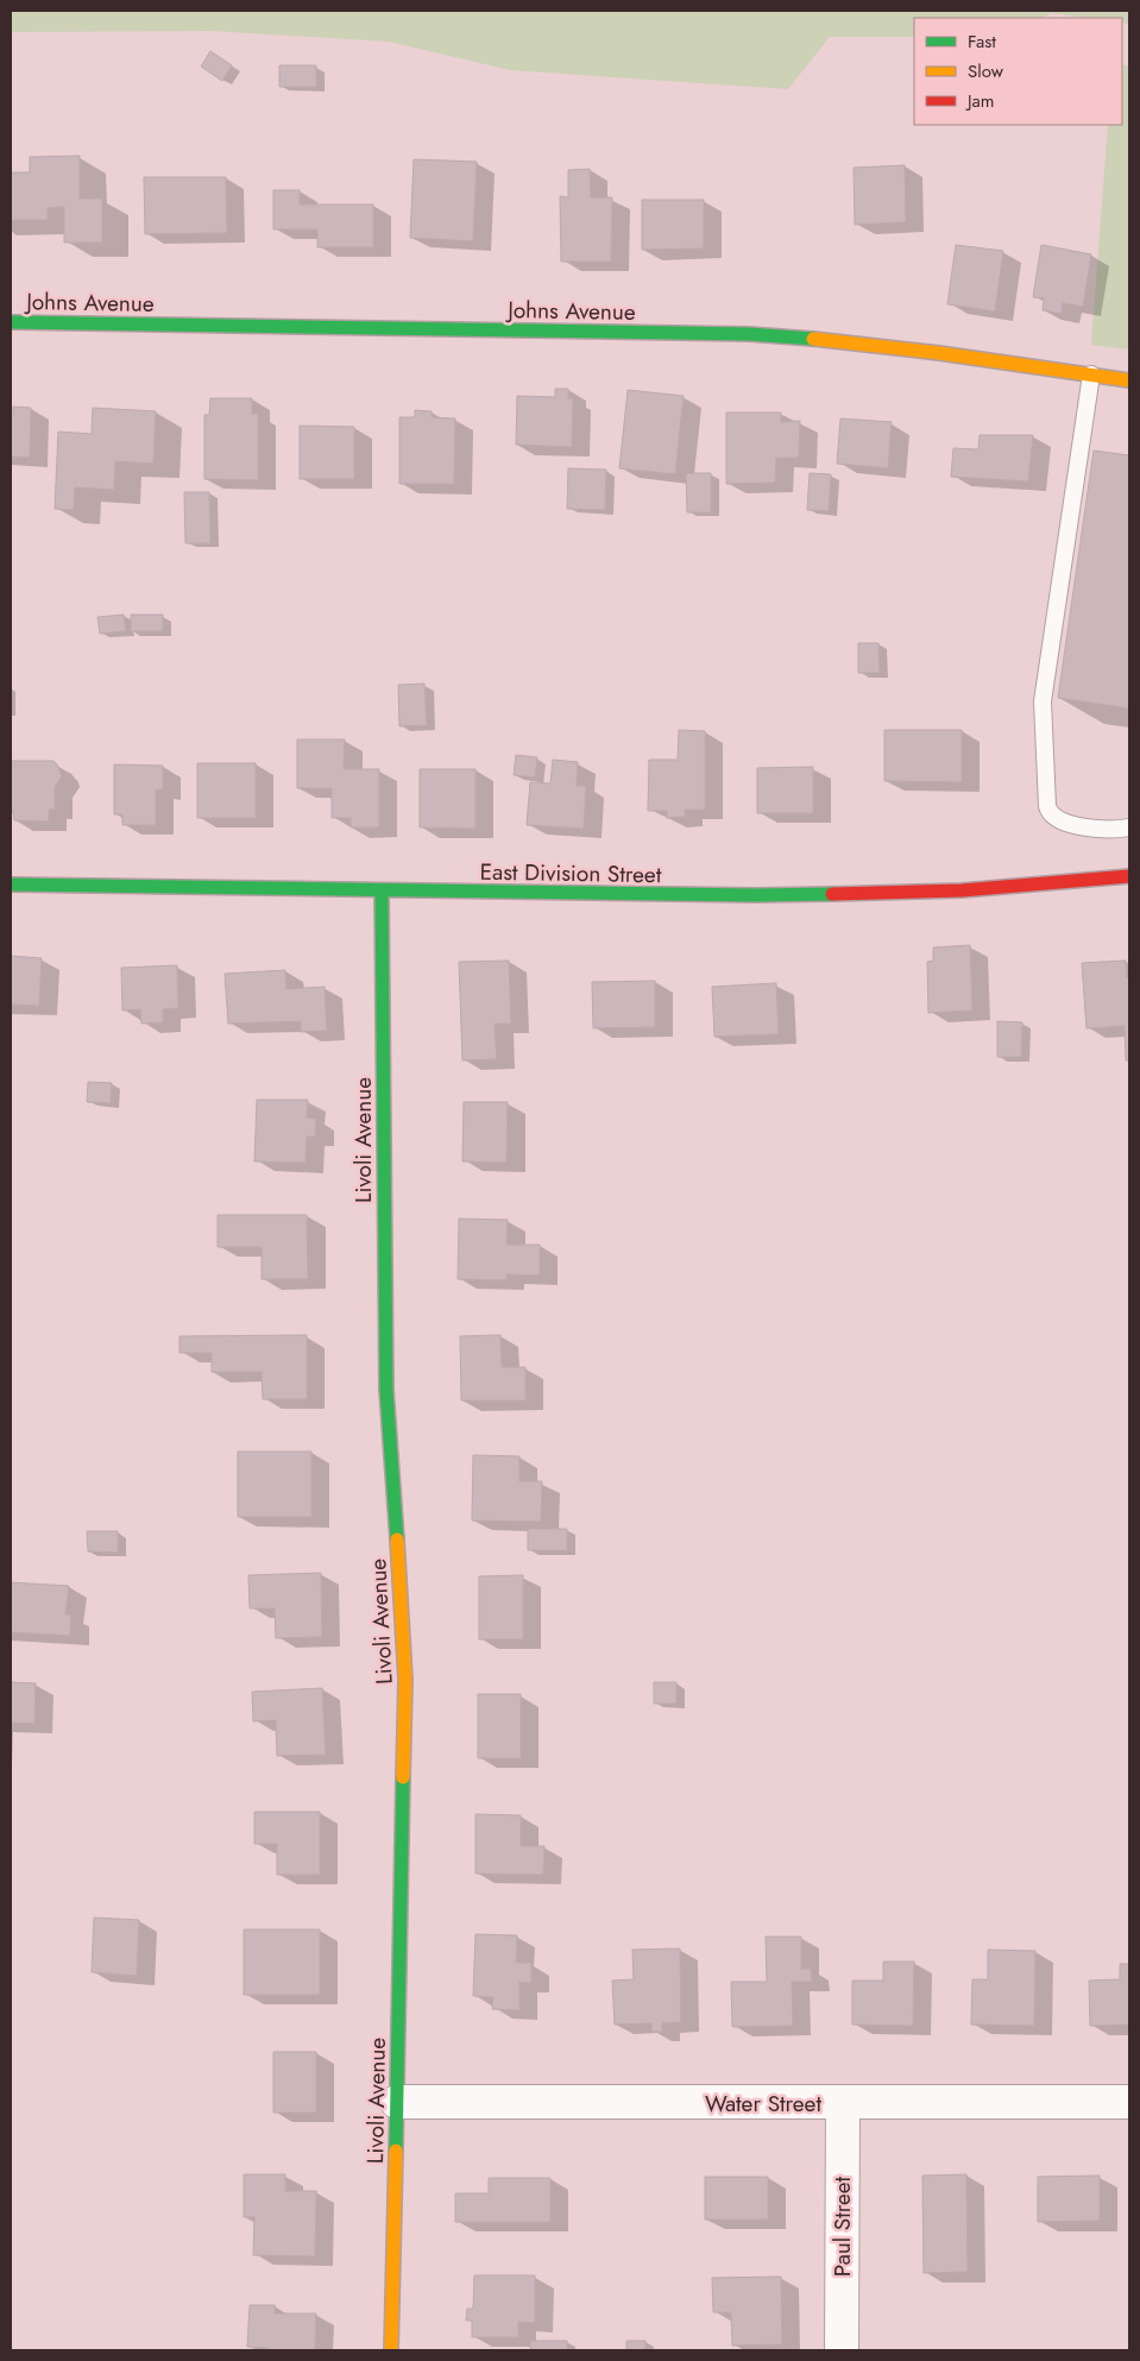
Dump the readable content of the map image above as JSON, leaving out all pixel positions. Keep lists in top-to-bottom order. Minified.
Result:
{"streets":{"street":["Johns Avenue","East Division Street","Livoli Avenue","Water Street","Paul Street"]},"crossings":[["East Division Street","Livoli Avenue"],["Livoli Avenue","Water Street"],["Water Street","Paul Street"]],"legend":["Fast","Slow","Jam"]}
